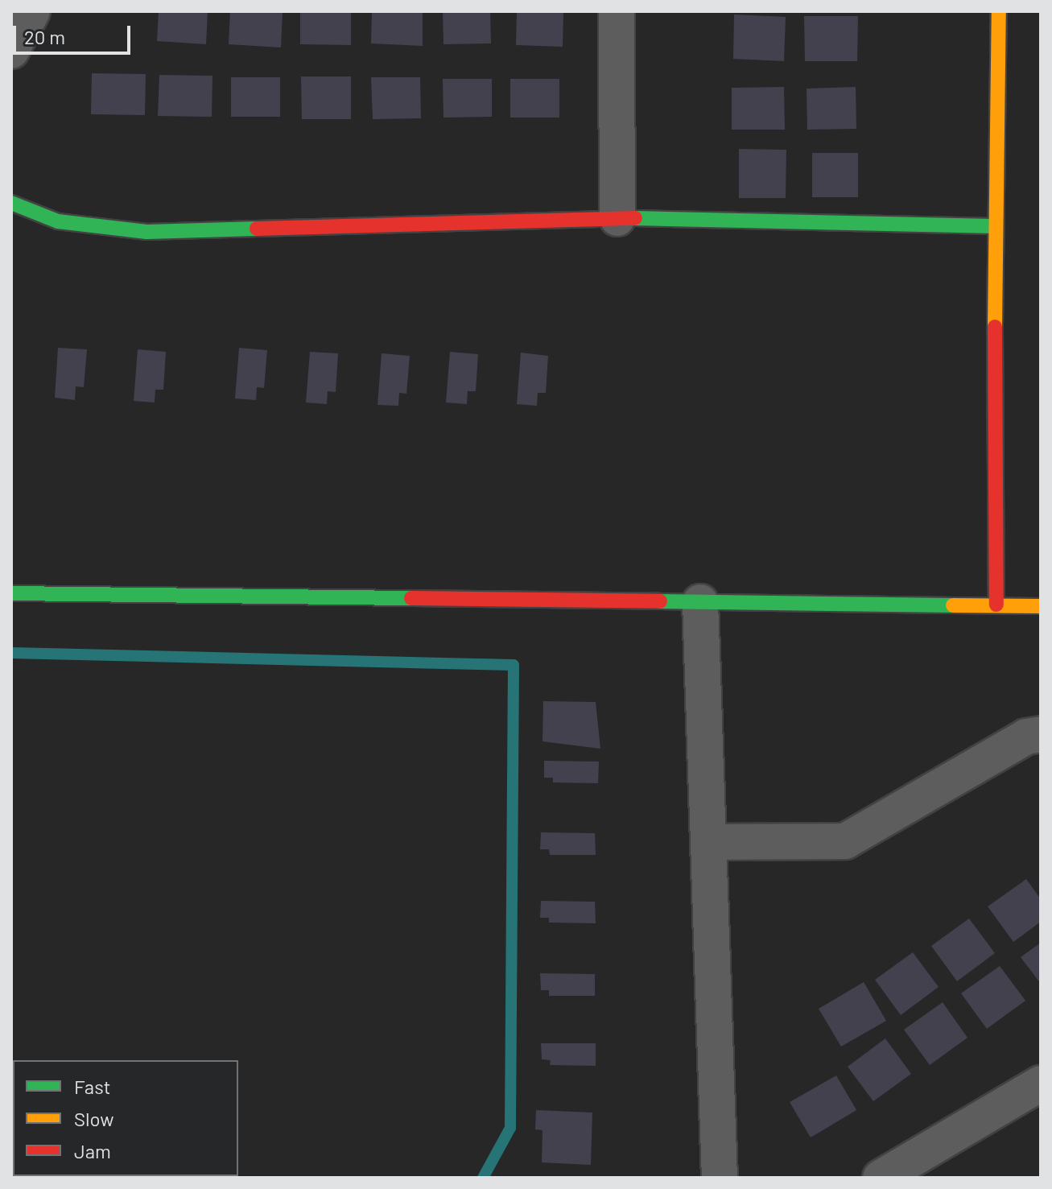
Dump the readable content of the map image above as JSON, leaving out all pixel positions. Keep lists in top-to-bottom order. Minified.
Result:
{"legend":["Fast","Slow","Jam"],"scale_bar":"20 m"}
